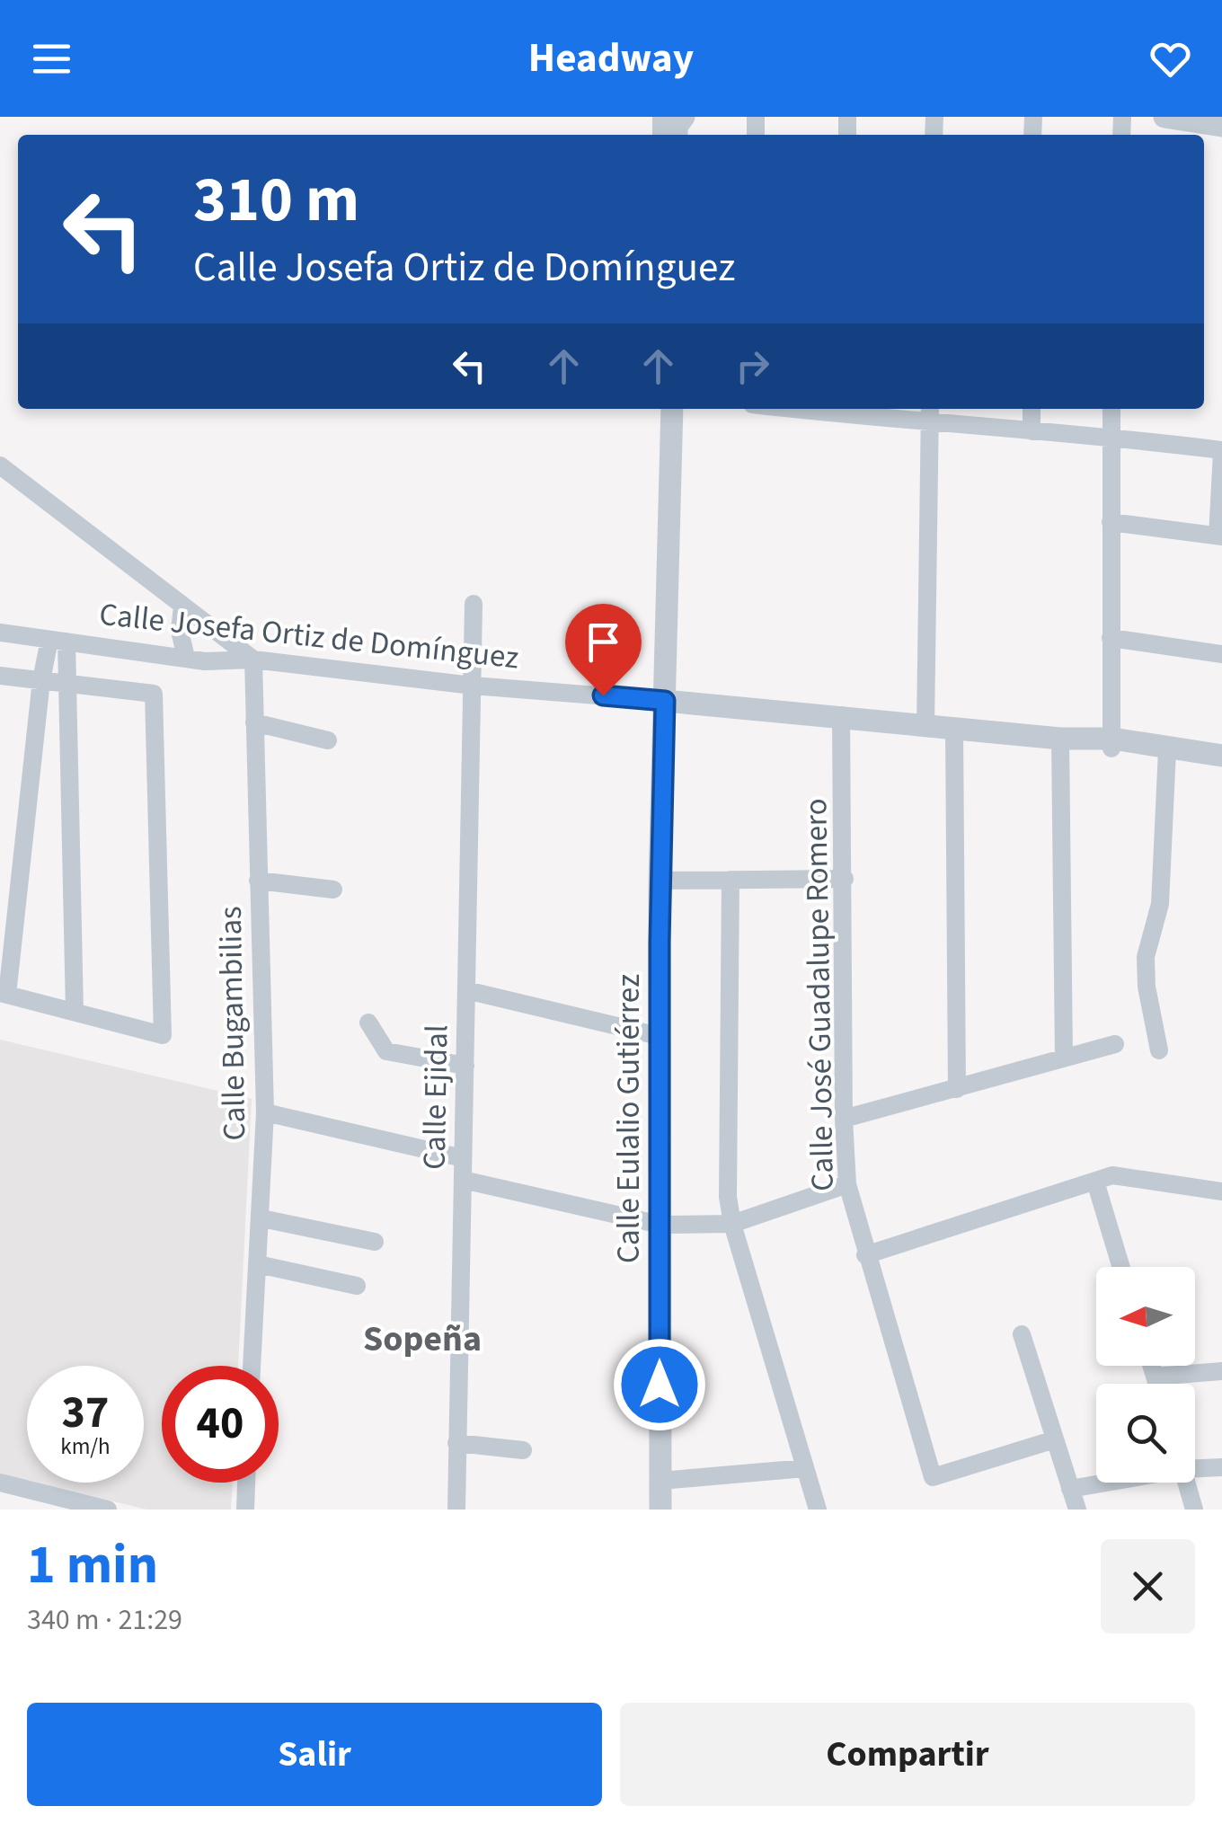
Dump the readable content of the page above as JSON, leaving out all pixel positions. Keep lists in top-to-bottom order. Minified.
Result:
{"streets":{"street":["Calle Josefa Ortiz de Domínguez","Calle José Guadalupe Romero","Calle Bugambilias","Calle Ejidal","Calle Eulalio Gutiérrez"]},"crossings":[["Calle Josefa Ortiz de Domínguez","Calle José Guadalupe Romero"],["Calle Josefa Ortiz de Domínguez","Calle Bugambilias"],["Calle Josefa Ortiz de Domínguez","Calle Ejidal"],["Calle Josefa Ortiz de Domínguez","Calle Eulalio Gutiérrez"]],"districts":["Sopeña"],"north":"left","page":{"header":"Headway","turn":["310 m","Calle Josefa Ortiz de Domínguez"],"speed":"37 km/h","limit":"40","heading":["1 min","340 m · 21:29"],"buttons":["Salir","Compartir"]}}
